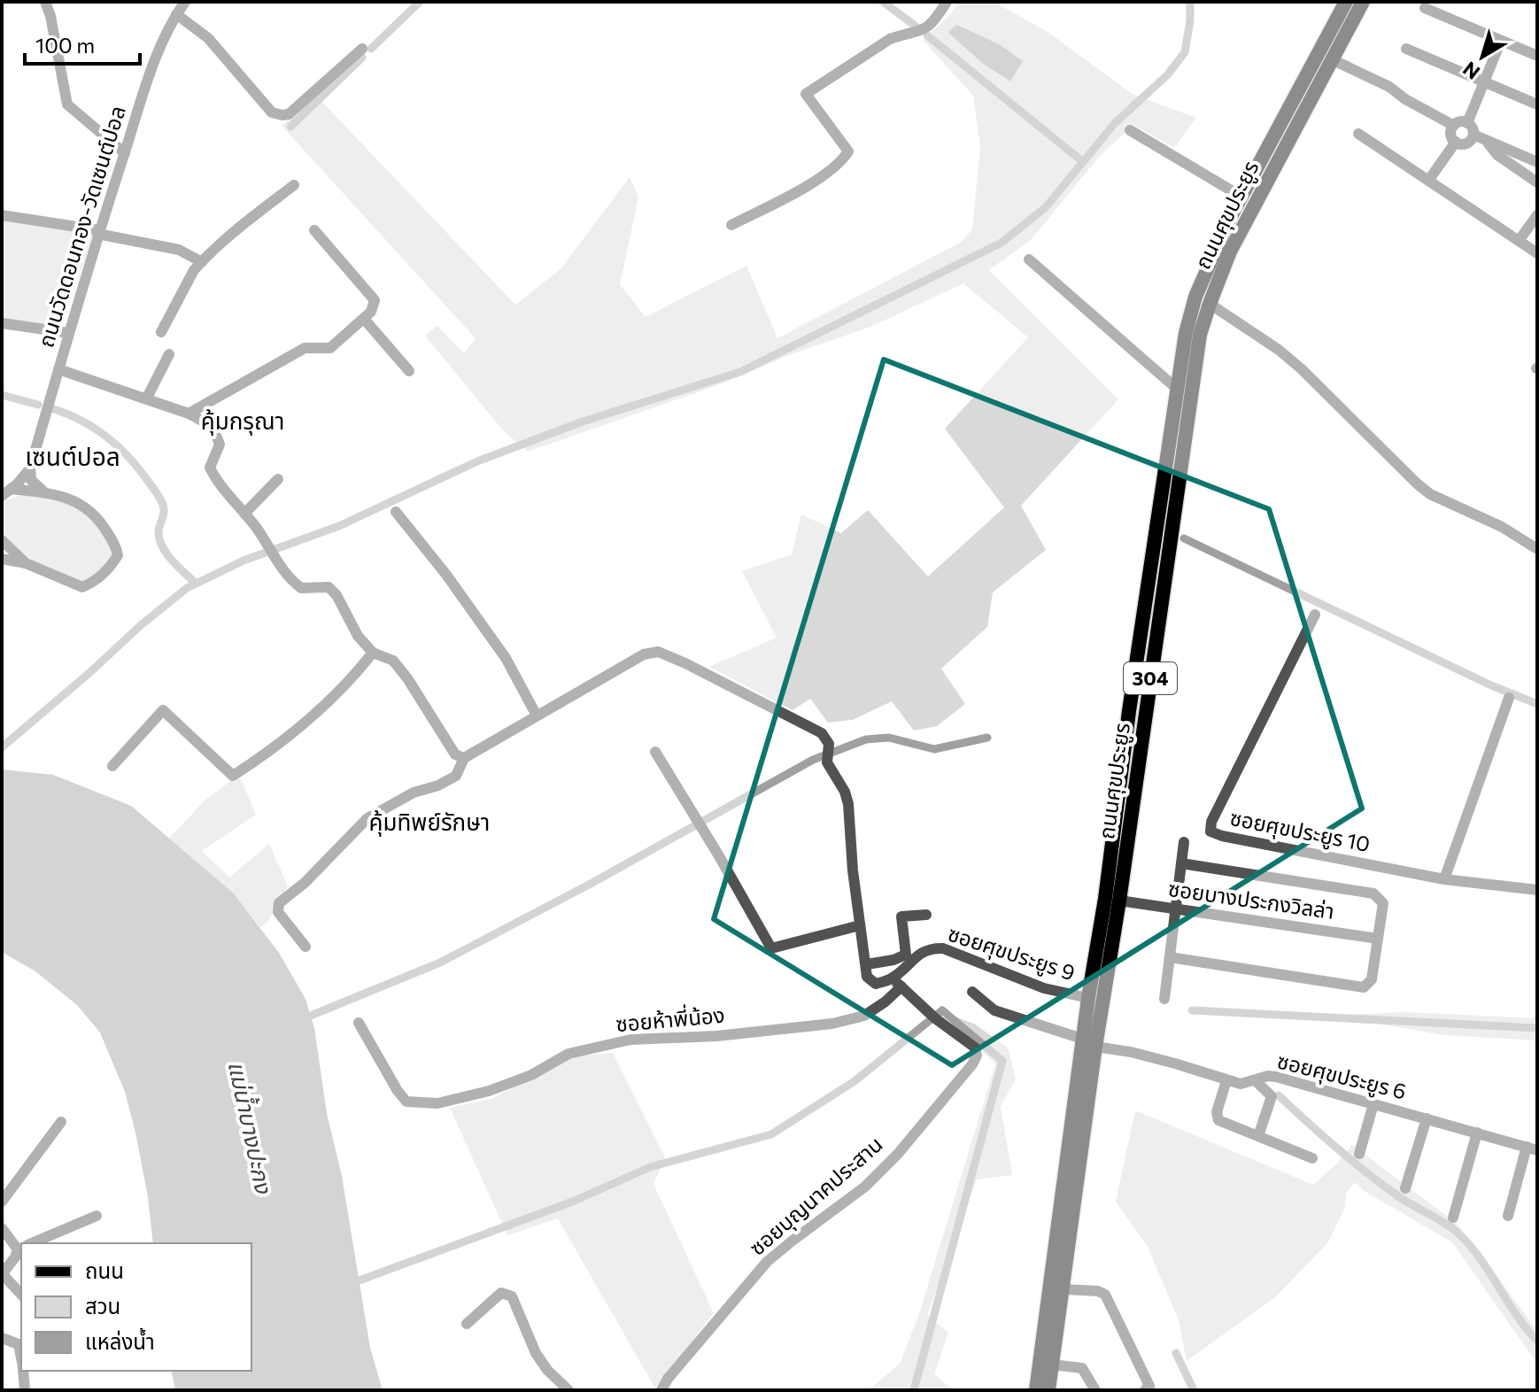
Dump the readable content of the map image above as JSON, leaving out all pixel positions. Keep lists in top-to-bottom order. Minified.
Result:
{"streets":{"main road":["ถนนศุขประยูร","304"],"street":["ถนนวัดดอนทอง-วัดเซนต์ปอล","ซอยศุขประยูร 10","ซอยบางประกงวิลล่า","ซอยศุขประยูร 9","ซอยห้าพี่น้อง","ซอยศุขประยูร 6","ซอยบุญนาคประสาน"]},"crossings":[["ถนนศุขประยูร","ซอยบางประกงวิลล่า"],["ถนนศุขประยูร","ซอยศุขประยูร 9"],["ถนนศุขประยูร","ซอยศุขประยูร 6"],["ซอยศุขประยูร 9","ซอยห้าพี่น้อง"],["ซอยศุขประยูร 9","ซอยบุญนาคประสาน"],["ซอยห้าพี่น้อง","ซอยบุญนาคประสาน"]],"districts":["คุ้มกรุณา","เซนต์ปอล","คุ้มทิพย์รักษา"],"water":["แม่น้ำบางปะกง"],"legend":["ถนน","สวน","แหล่งน้ำ"],"scale_bar":"100 m","north":"bottom left"}
